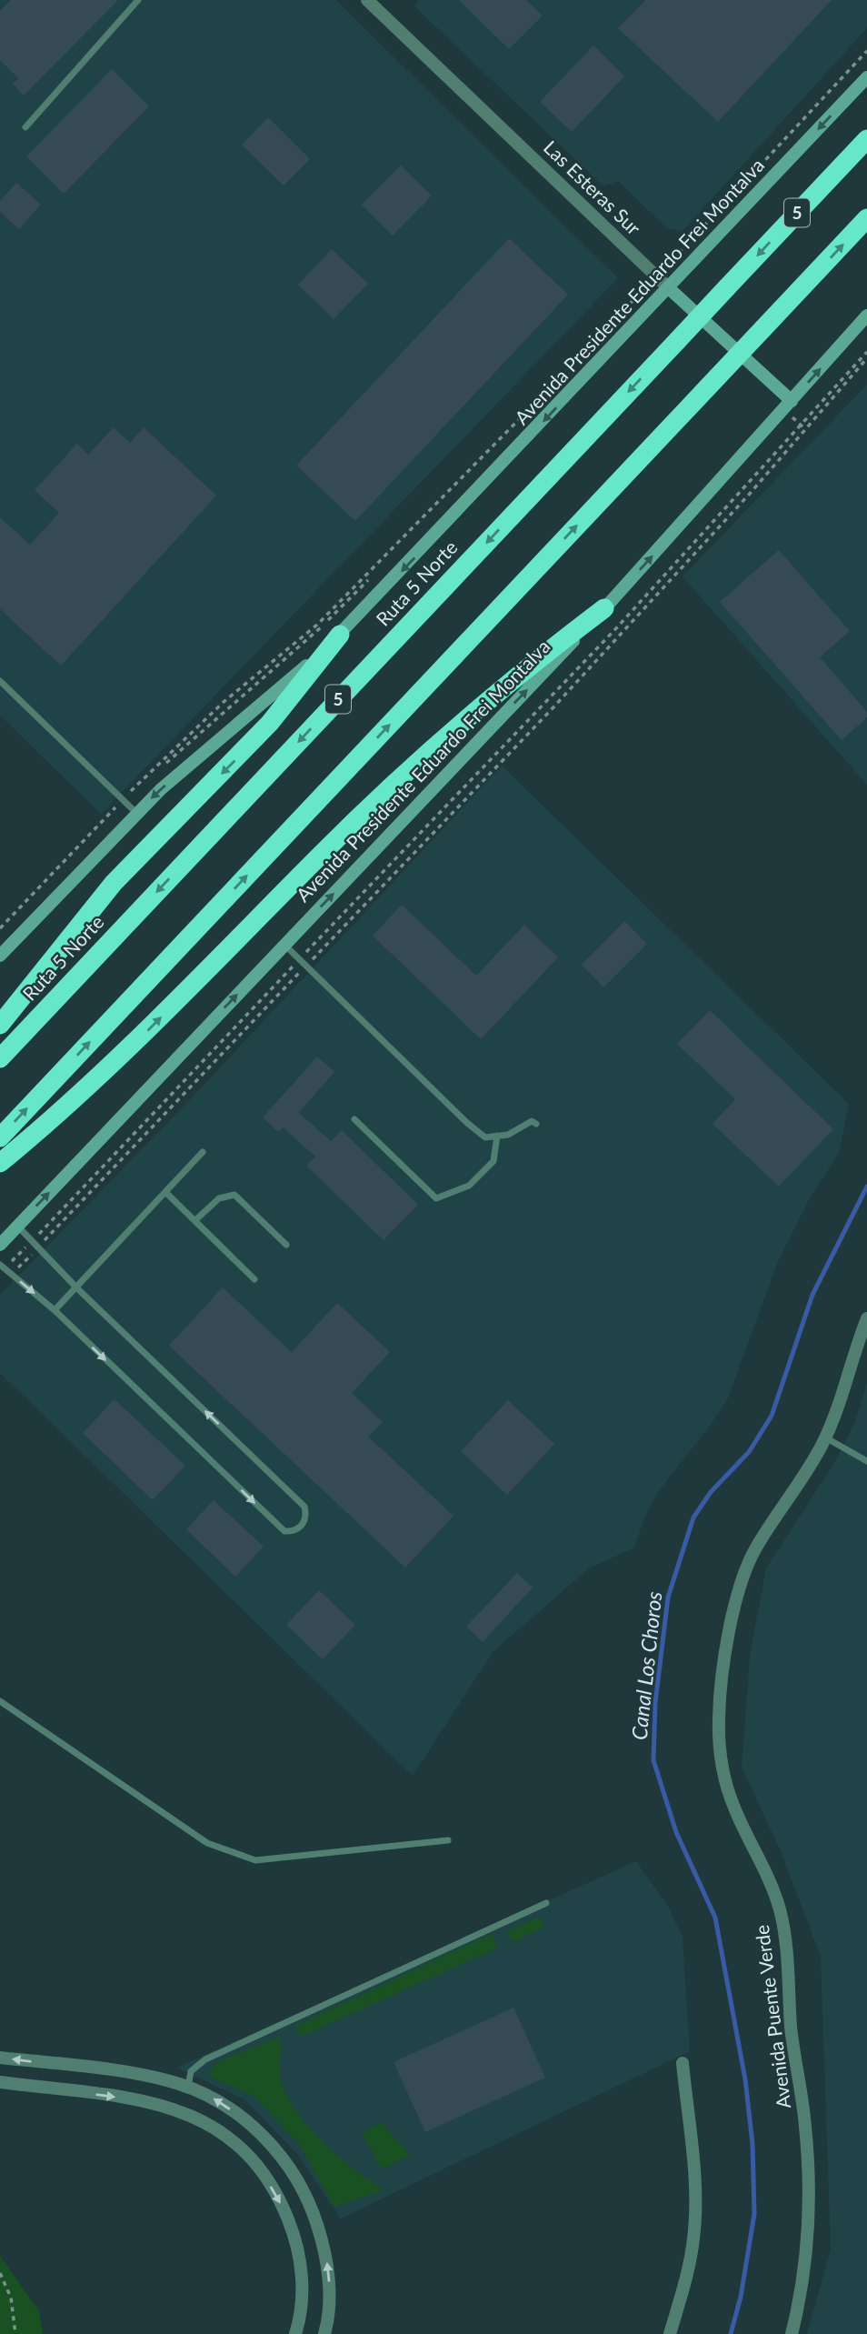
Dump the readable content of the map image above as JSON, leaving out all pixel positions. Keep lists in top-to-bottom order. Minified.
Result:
{"streets":{"highway":["5","Ruta 5 Norte"],"main road":["Las Esteras Sur","Avenida Presidente Eduardo Frei Montalva"],"street":["Avenida Puente Verde"]},"crossings":[["Las Esteras Sur","Avenida Presidente Eduardo Frei Montalva"]],"water":["Canal Los Choros"]}
